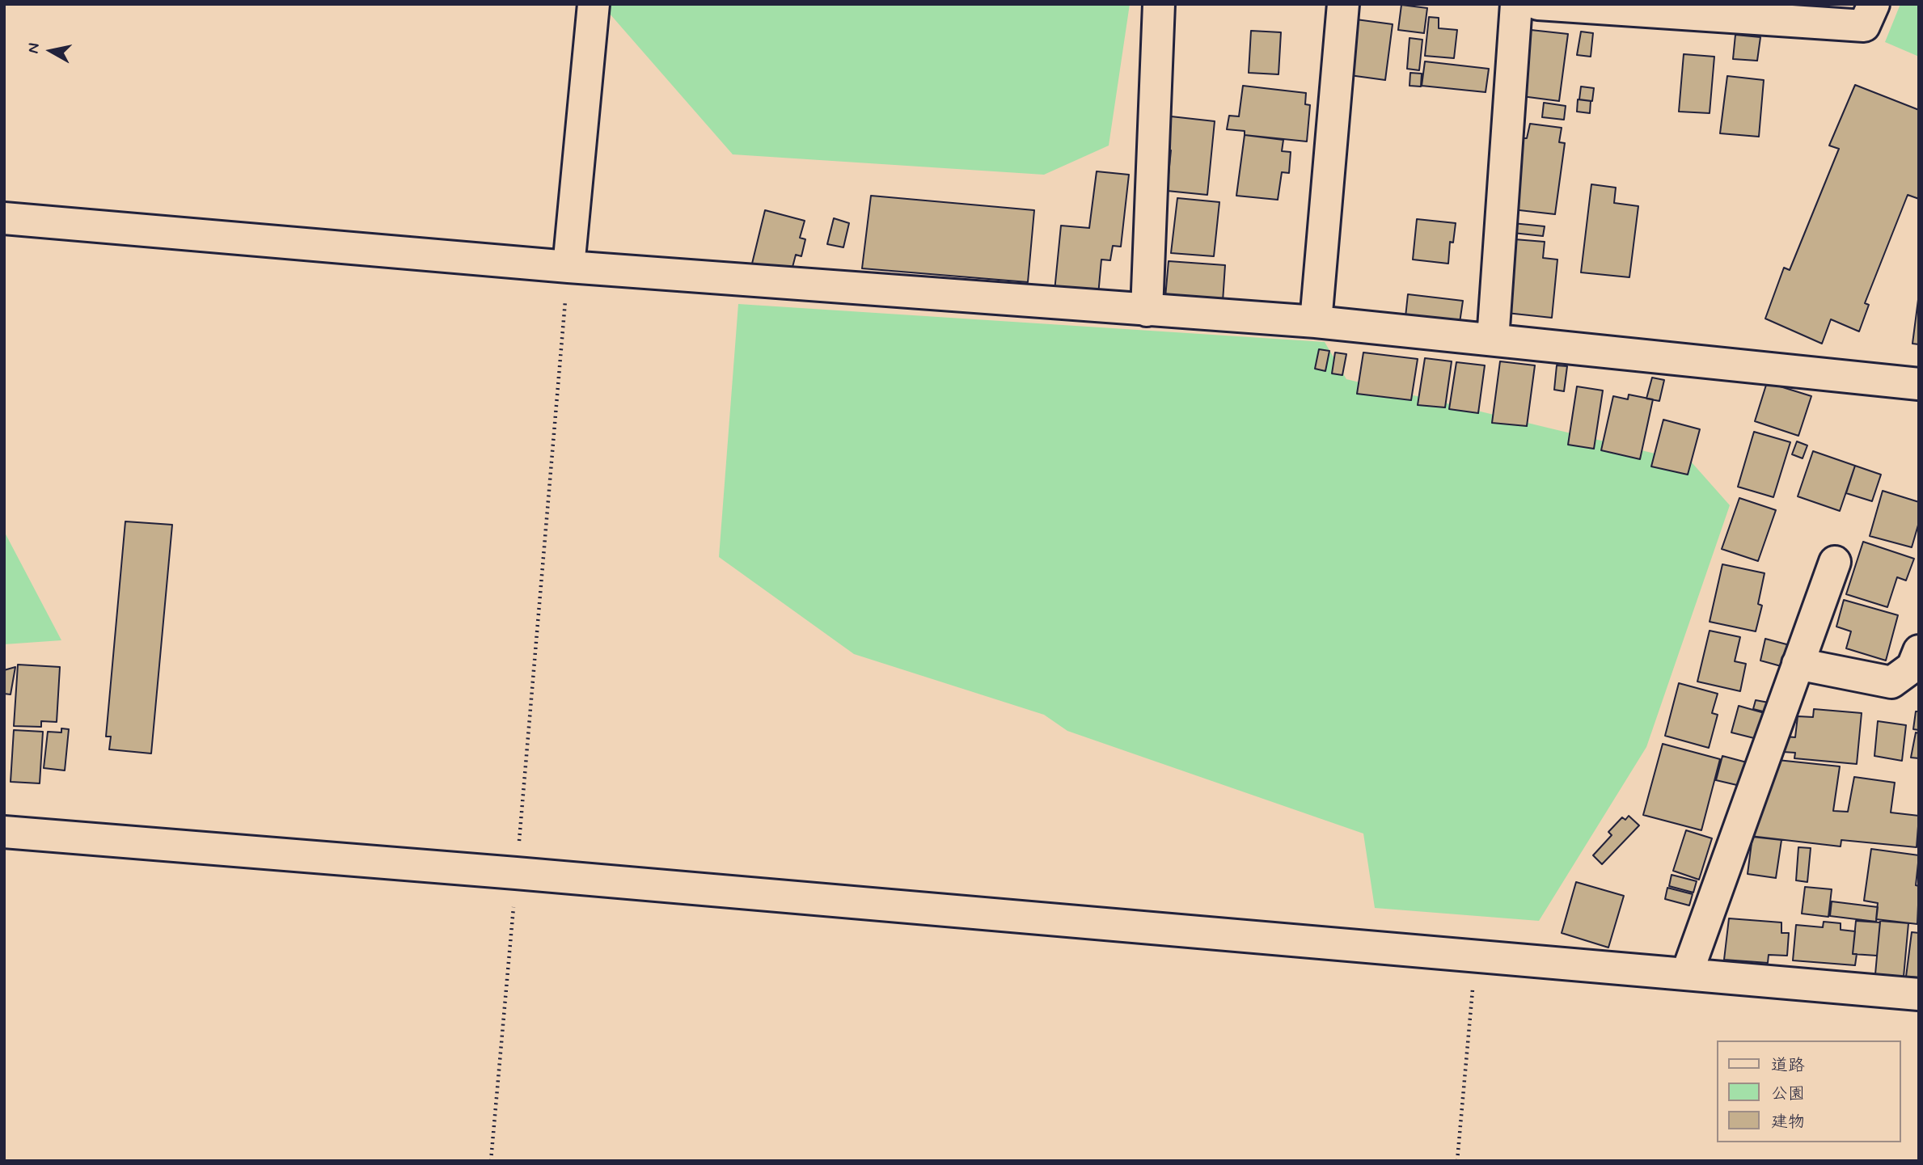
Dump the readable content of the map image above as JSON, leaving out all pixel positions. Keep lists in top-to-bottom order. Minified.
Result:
{"legend":["道路","公園","建物"],"north":"left"}
